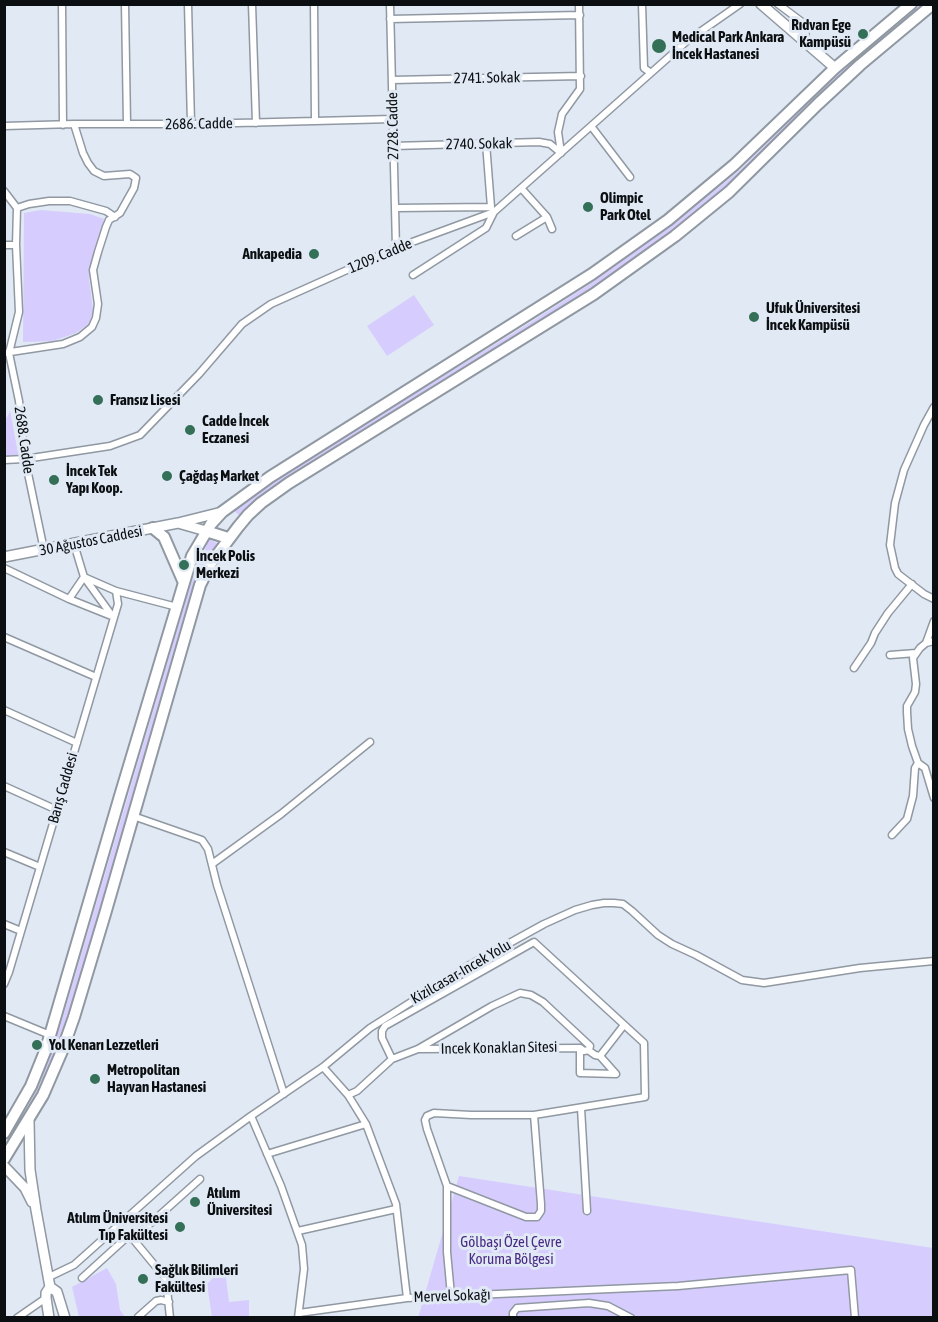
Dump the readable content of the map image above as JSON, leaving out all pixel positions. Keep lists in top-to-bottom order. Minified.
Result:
{"streets":{"main road":["30 Ağustos Caddesi"],"street":["2741. Sokak","2686. Cadde","2728. Cadde","2740. Sokak","1209. Cadde","2688. Cadde","Barış Caddesi","Kizilcasar-Incek Yolu","Incek Konaklan Sitesi","Mervel Sokağı"]},"crossings":[["2741. Sokak","2728. Cadde"],["2686. Cadde","2728. Cadde"],["2728. Cadde","2740. Sokak"],["2728. Cadde","1209. Cadde"],["2740. Sokak","1209. Cadde"],["1209. Cadde","2688. Cadde"],["2688. Cadde","30 Ağustos Caddesi"]],"parks":["Gölbaşı Özel Çevre Koruma Bölgesi"],"places":["Rıdvan Ege Kampüsü","Medical Park Ankara İncek Hastanesi","Olimpic Park Otel","Ankapedia","Ufuk Üniversitesi İncek Kampüsü","Fransız Lisesi","Cadde İncek Eczanesi","Çağdaş Market","İncek Tek Yapı Koop.","İncek Polis Merkezi","Yol Kenarı Lezzetleri","Metropolitan Hayvan Hastanesi","Atılım Üniversitesi","Atılım Üniversitesi Tıp Fakültesi","Sağlık Bilimleri Fakültesi"]}
